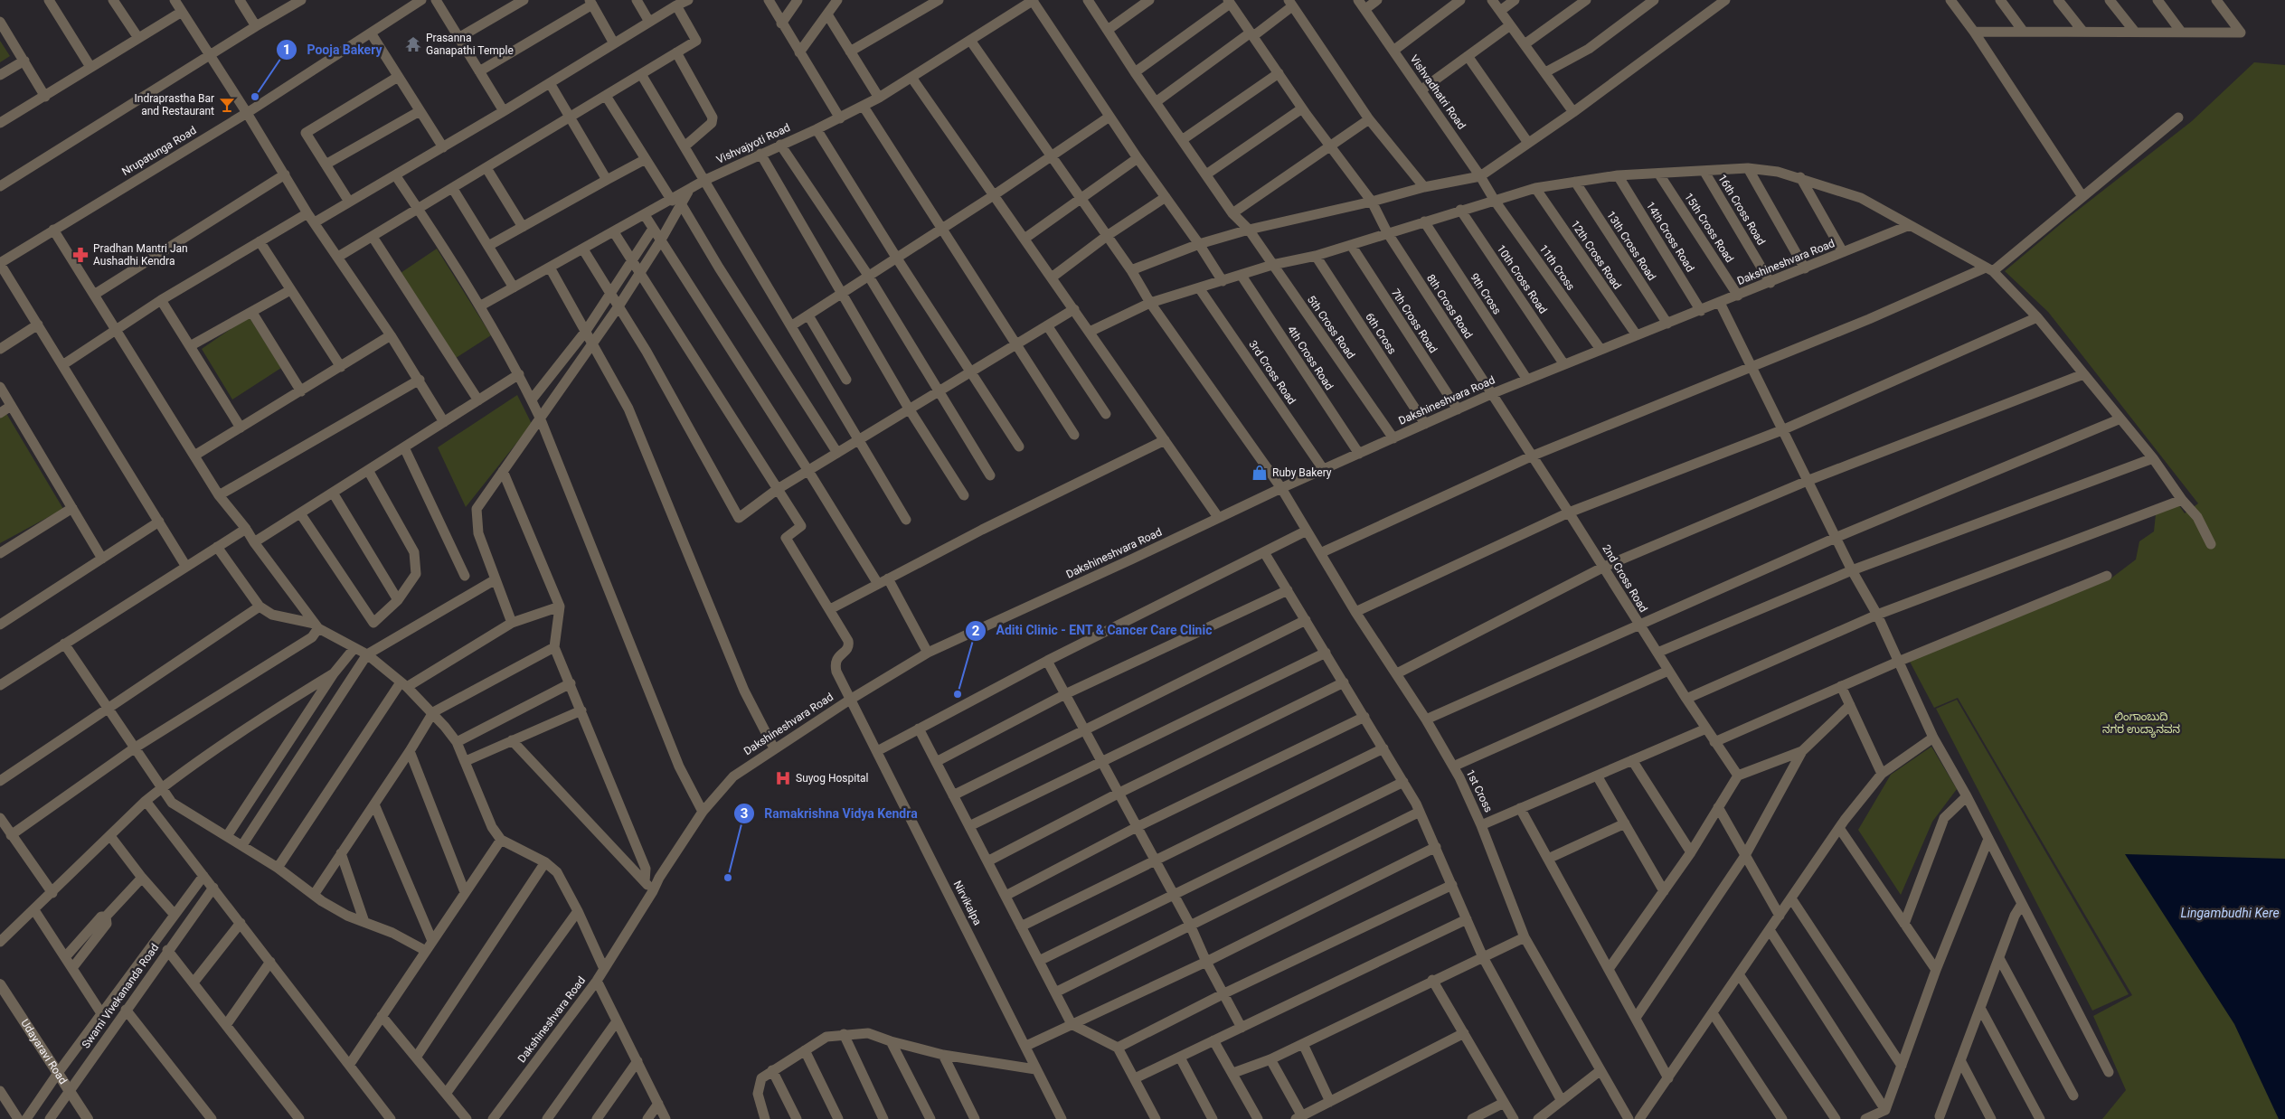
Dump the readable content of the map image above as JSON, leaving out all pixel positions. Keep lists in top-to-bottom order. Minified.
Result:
{"streets":{"street":["Vishvadhatri Road","Vishvajyoti Road","Nrupatunga Road","16th Cross Road","15th Cross Road","14th Cross Road","13th Cross Road","12th Cross Road","Dakshineshvara Road","11th Cross","10th Cross Road","9th Cross","8th Cross Road","7th Cross Road","5th Cross Road","6th Cross","4th Cross Road","3rd Cross Road","2nd Cross Road","1st Cross","Nirvikalpa","Swami Vivekananda Road","Udayaravi Road"]},"crossings":[["Vishvadhatri Road","11th Cross"],["Vishvajyoti Road","1st Cross"],["16th Cross Road","Dakshineshvara Road"],["15th Cross Road","Dakshineshvara Road"],["14th Cross Road","Dakshineshvara Road"],["13th Cross Road","Dakshineshvara Road"],["12th Cross Road","Dakshineshvara Road"],["Dakshineshvara Road","11th Cross"],["Dakshineshvara Road","10th Cross Road"],["Dakshineshvara Road","9th Cross"],["Dakshineshvara Road","8th Cross Road"],["Dakshineshvara Road","7th Cross Road"],["Dakshineshvara Road","5th Cross Road"],["Dakshineshvara Road","6th Cross"],["Dakshineshvara Road","4th Cross Road"],["Dakshineshvara Road","3rd Cross Road"],["Dakshineshvara Road","2nd Cross Road"],["Dakshineshvara Road","1st Cross"],["Dakshineshvara Road","Nirvikalpa"],["8th Cross Road","2nd Cross Road"],["Swami Vivekananda Road","Udayaravi Road"]],"water":["Lingambudhi Kere"],"parks":["ಲಿಂಗಾಂಬುದಿ ನಗರ ಉದ್ಯಾನವನ"],"places":{"temple":["Prasanna Ganapathi Temple"],"other":["Pooja Bakery","Aditi Clinic - ENT & Cancer Care Clinic","Ramakrishna Vidya Kendra"],"bar":["Indraprastha Bar and Restaurant"],"pharmacy":["Pradhan Mantri Jan Aushadhi Kendra"],"shop":["Ruby Bakery"],"hospital":["Suyog Hospital"]}}
